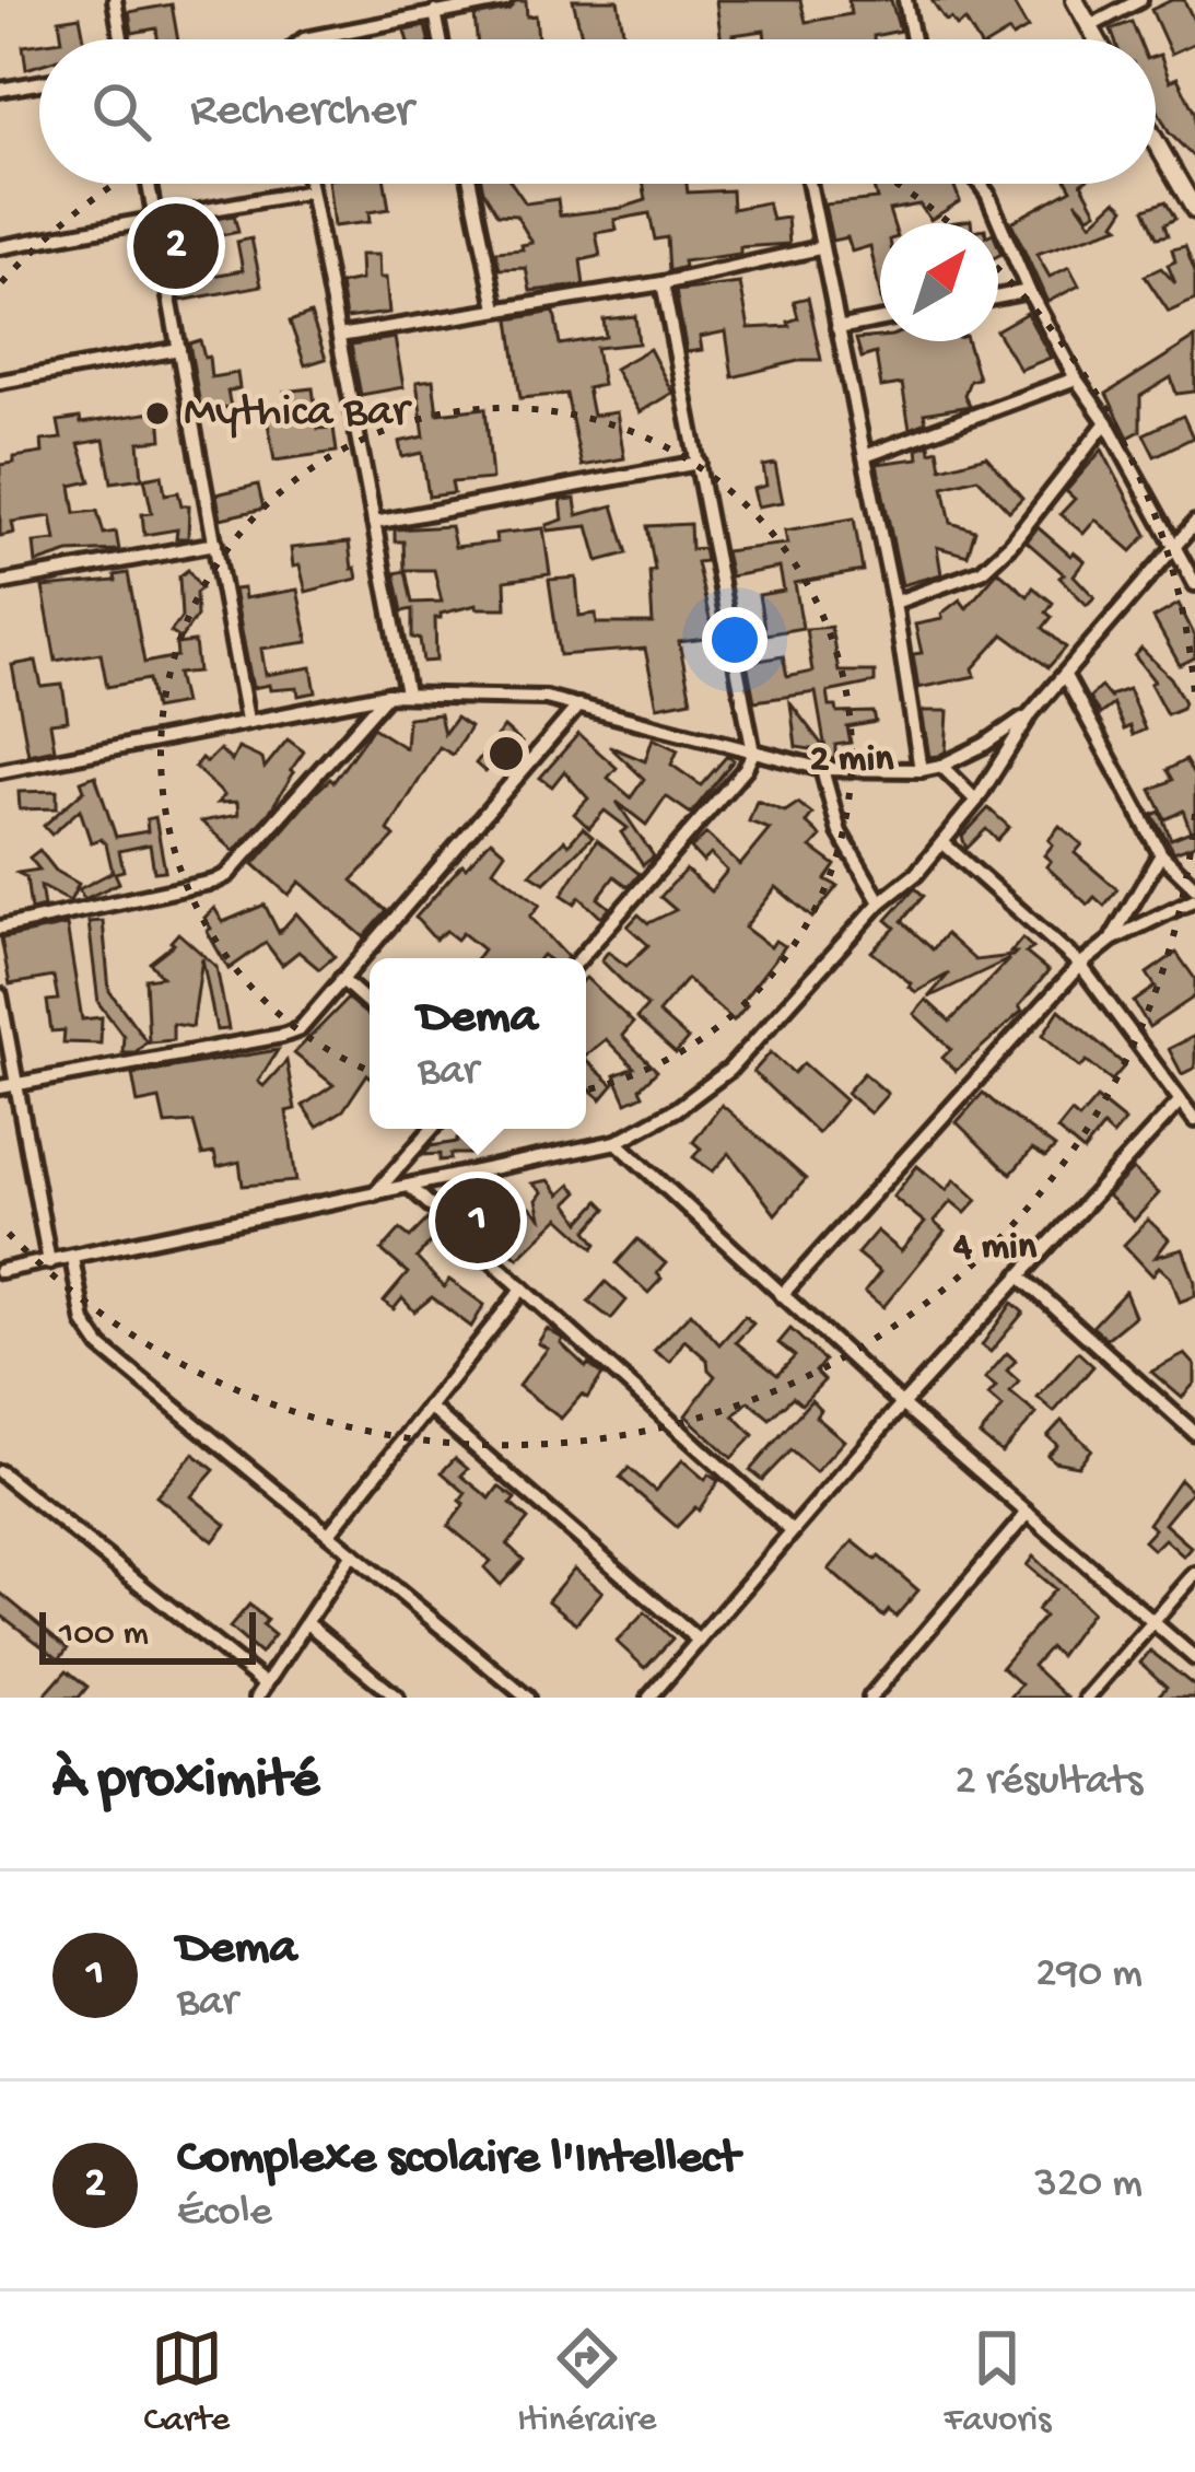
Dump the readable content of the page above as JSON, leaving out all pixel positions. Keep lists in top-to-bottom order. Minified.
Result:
{"places":["Mythica Bar"],"scale_bar":"100 m","north":"top right","page":{"search":"Rechercher","pins":["2","1"],"popup":["Dema","Bar"],"scale":"100 m","heading":["À proximité","2 résultats"],"list":[{"mark":"1","name":"Dema","note":"Bar","value":"290 m"},{"mark":"2","name":"Complexe scolaire l'Intellect","note":"École","value":"320 m"}],"nav":["Carte","Itinéraire","Favoris"]},"rings":["2 min","4 min"]}
